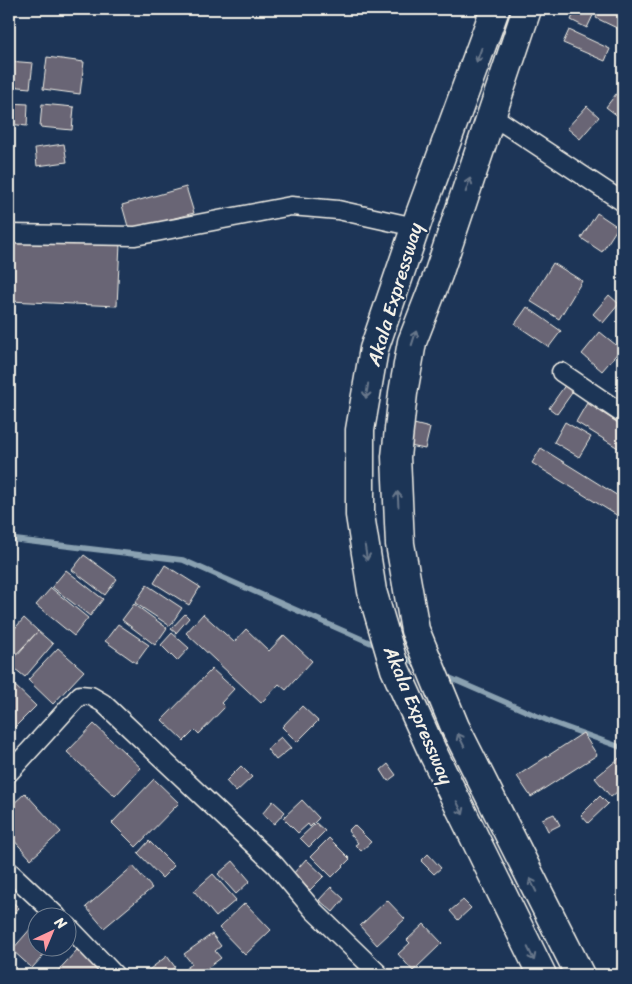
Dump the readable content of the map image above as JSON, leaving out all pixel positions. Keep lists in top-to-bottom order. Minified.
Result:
{"streets":{"main road":["Akala Expressway"]},"north":"top right"}
